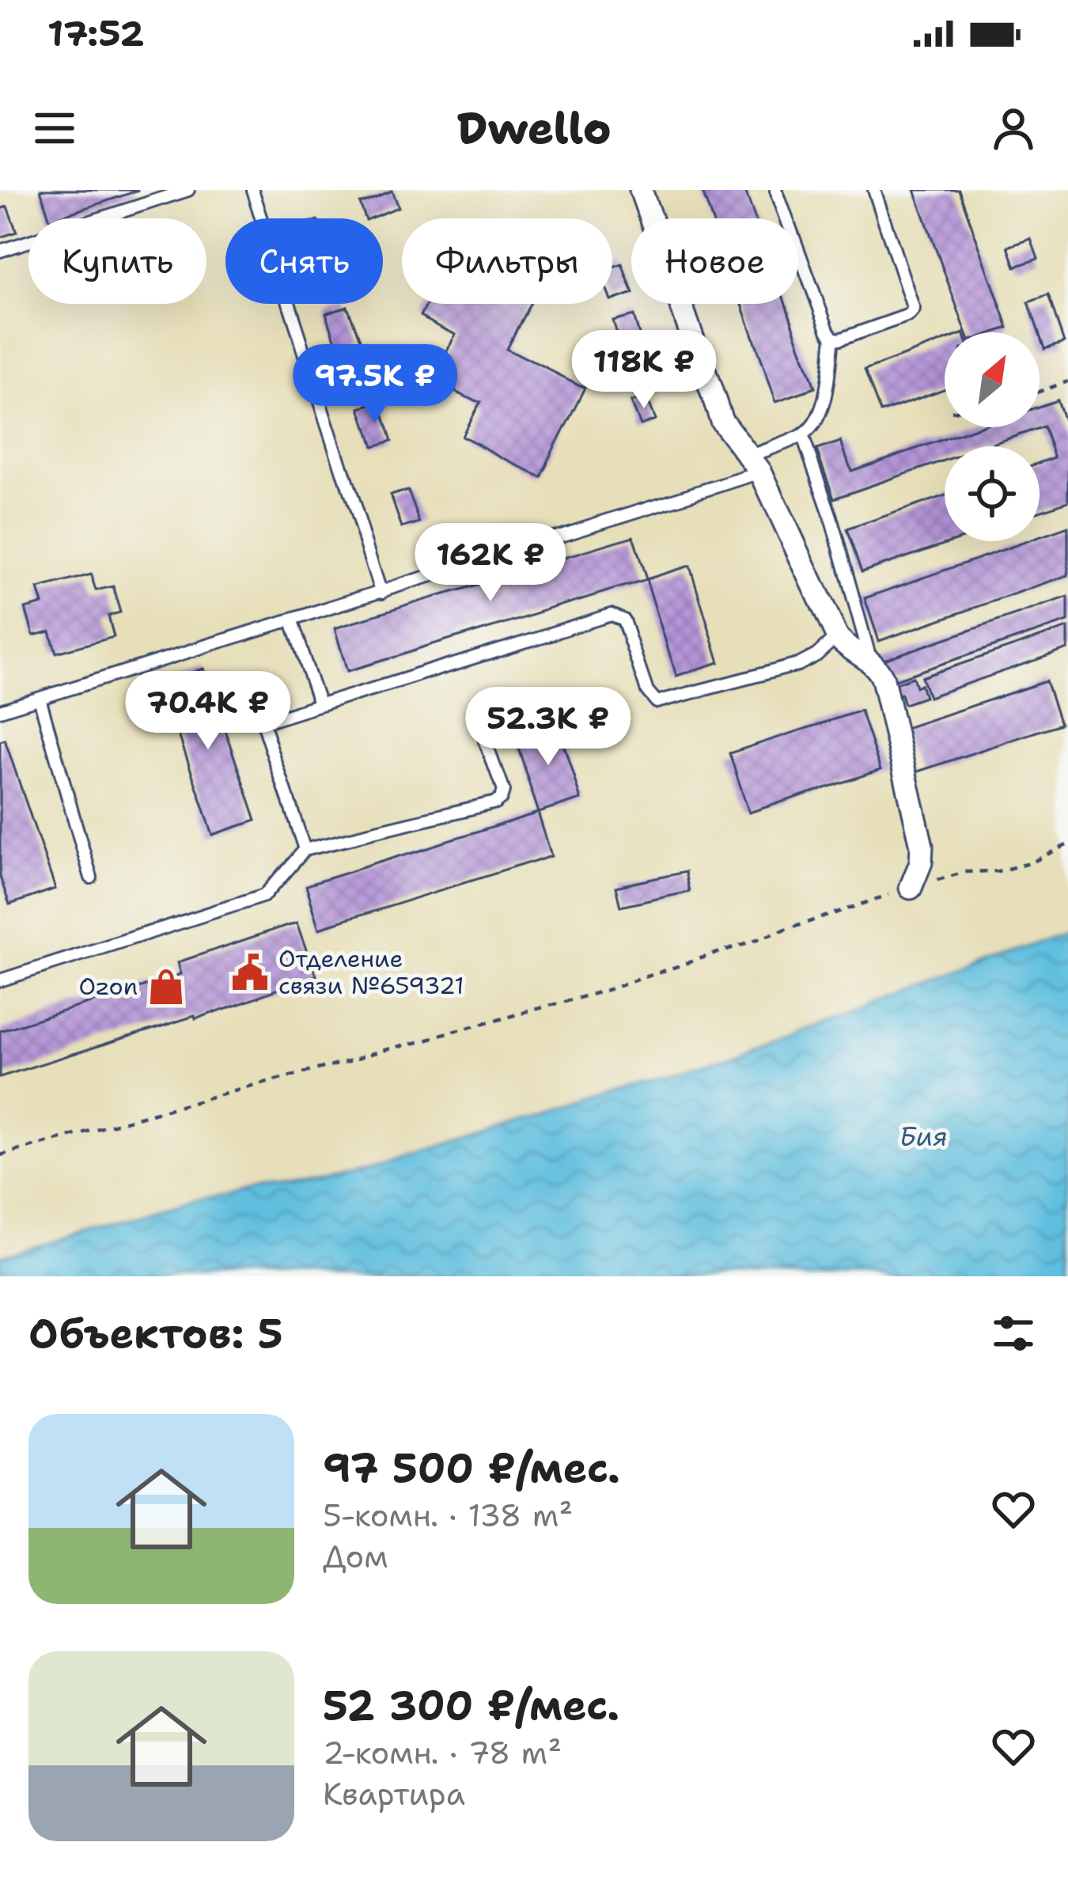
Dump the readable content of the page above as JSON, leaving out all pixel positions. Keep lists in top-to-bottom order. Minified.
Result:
{"water":["Бия"],"places":{"public building":["Отделение связи №659321"],"shop":["Ozon"]},"north":"top right","page":{"status":"17:52","header":"Dwello","chip":["Купить","Снять","Фильтры","Новое"],"price":["118K ₽","97.5K ₽","162K ₽","70.4K ₽","52.3K ₽"],"heading":"Объектов: 5","list":[{"name":"97 500 ₽/мес.","note":"5-комн. · 138 m² · Дом"},{"name":"52 300 ₽/мес.","note":"2-комн. · 78 m² · Квартира"}]}}
